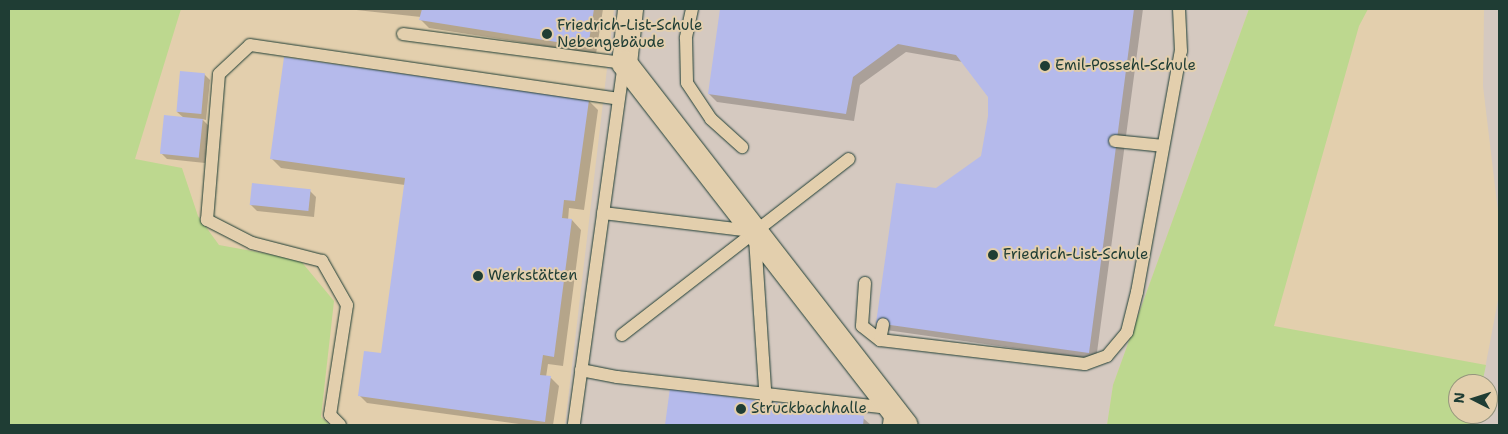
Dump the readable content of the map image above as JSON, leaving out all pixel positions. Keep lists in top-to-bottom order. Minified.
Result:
{"places":["Friedrich-List-Schule Nebengebäude","Emil-Possehl-Schule","Friedrich-List-Schule","Werkstätten","Struckbachhalle"],"north":"left"}
